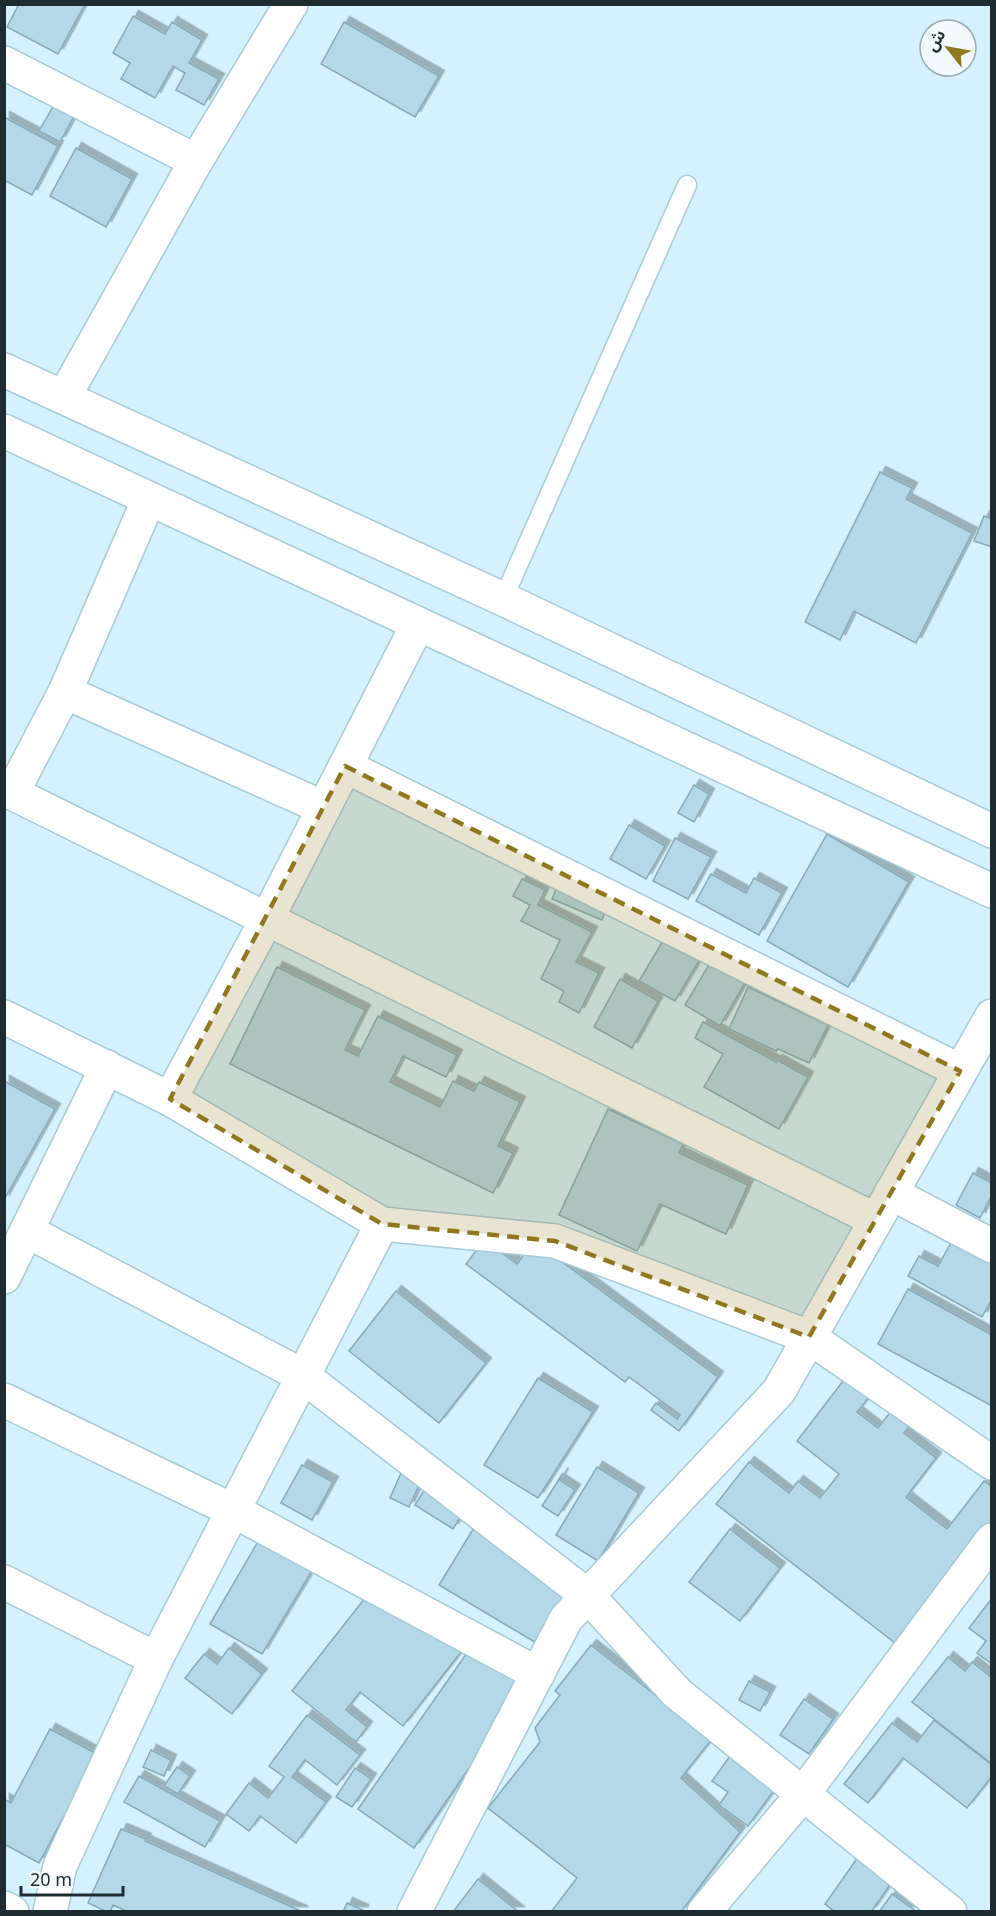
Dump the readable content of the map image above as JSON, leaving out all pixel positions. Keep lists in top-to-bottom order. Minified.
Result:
{"scale_bar":"20 m","north":"top left"}
